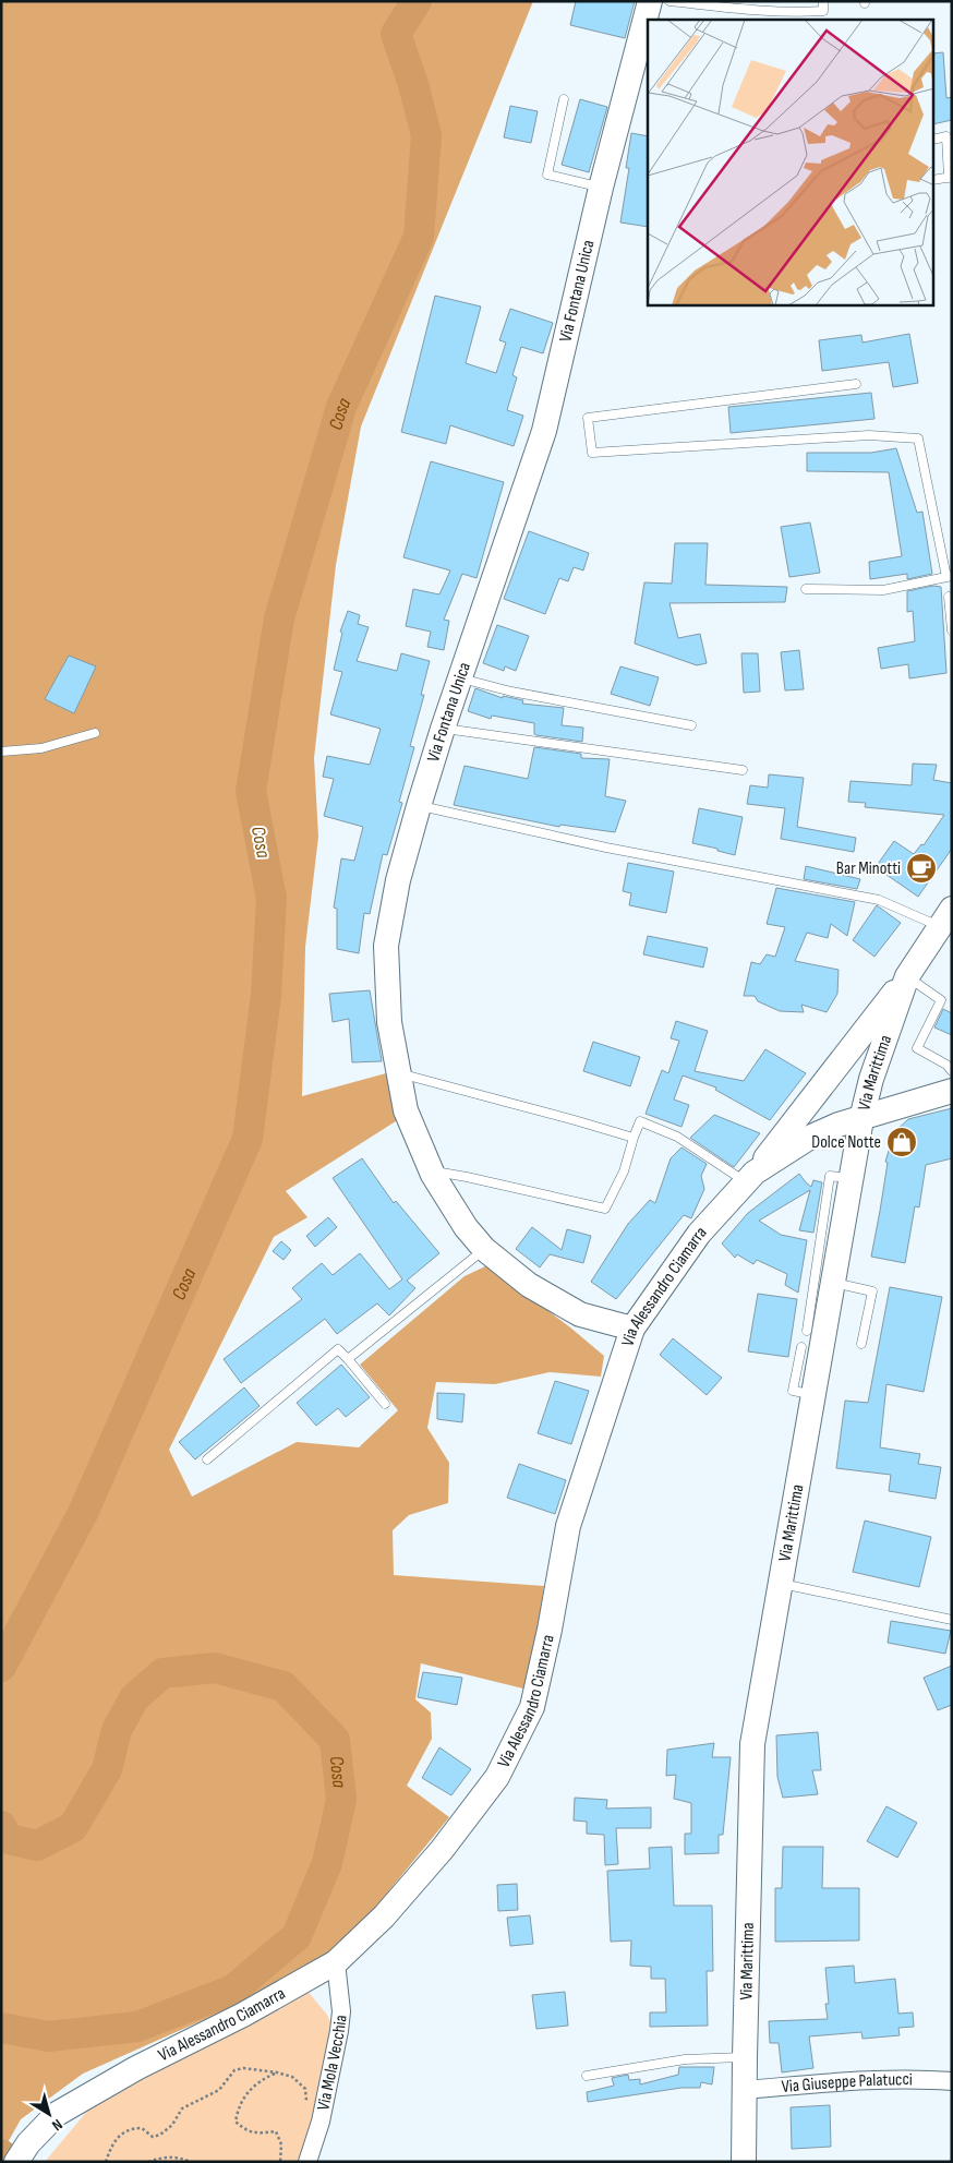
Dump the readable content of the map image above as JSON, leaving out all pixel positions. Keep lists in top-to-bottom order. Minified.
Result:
{"streets":{"main road":["Via Fontana Unica","Via Marittima","Via Alessandro Ciamarra"],"street":["Via Mola Vecchia","Via Giuseppe Palatucci"]},"crossings":[["Via Fontana Unica","Via Alessandro Ciamarra"],["Via Marittima","Via Alessandro Ciamarra"],["Via Marittima","Via Giuseppe Palatucci"],["Via Alessandro Ciamarra","Via Mola Vecchia"]],"water":["Cosa"],"places":{"cafe":["Bar Minotti"],"shop":["Dolce Notte"]},"north":"bottom right"}
